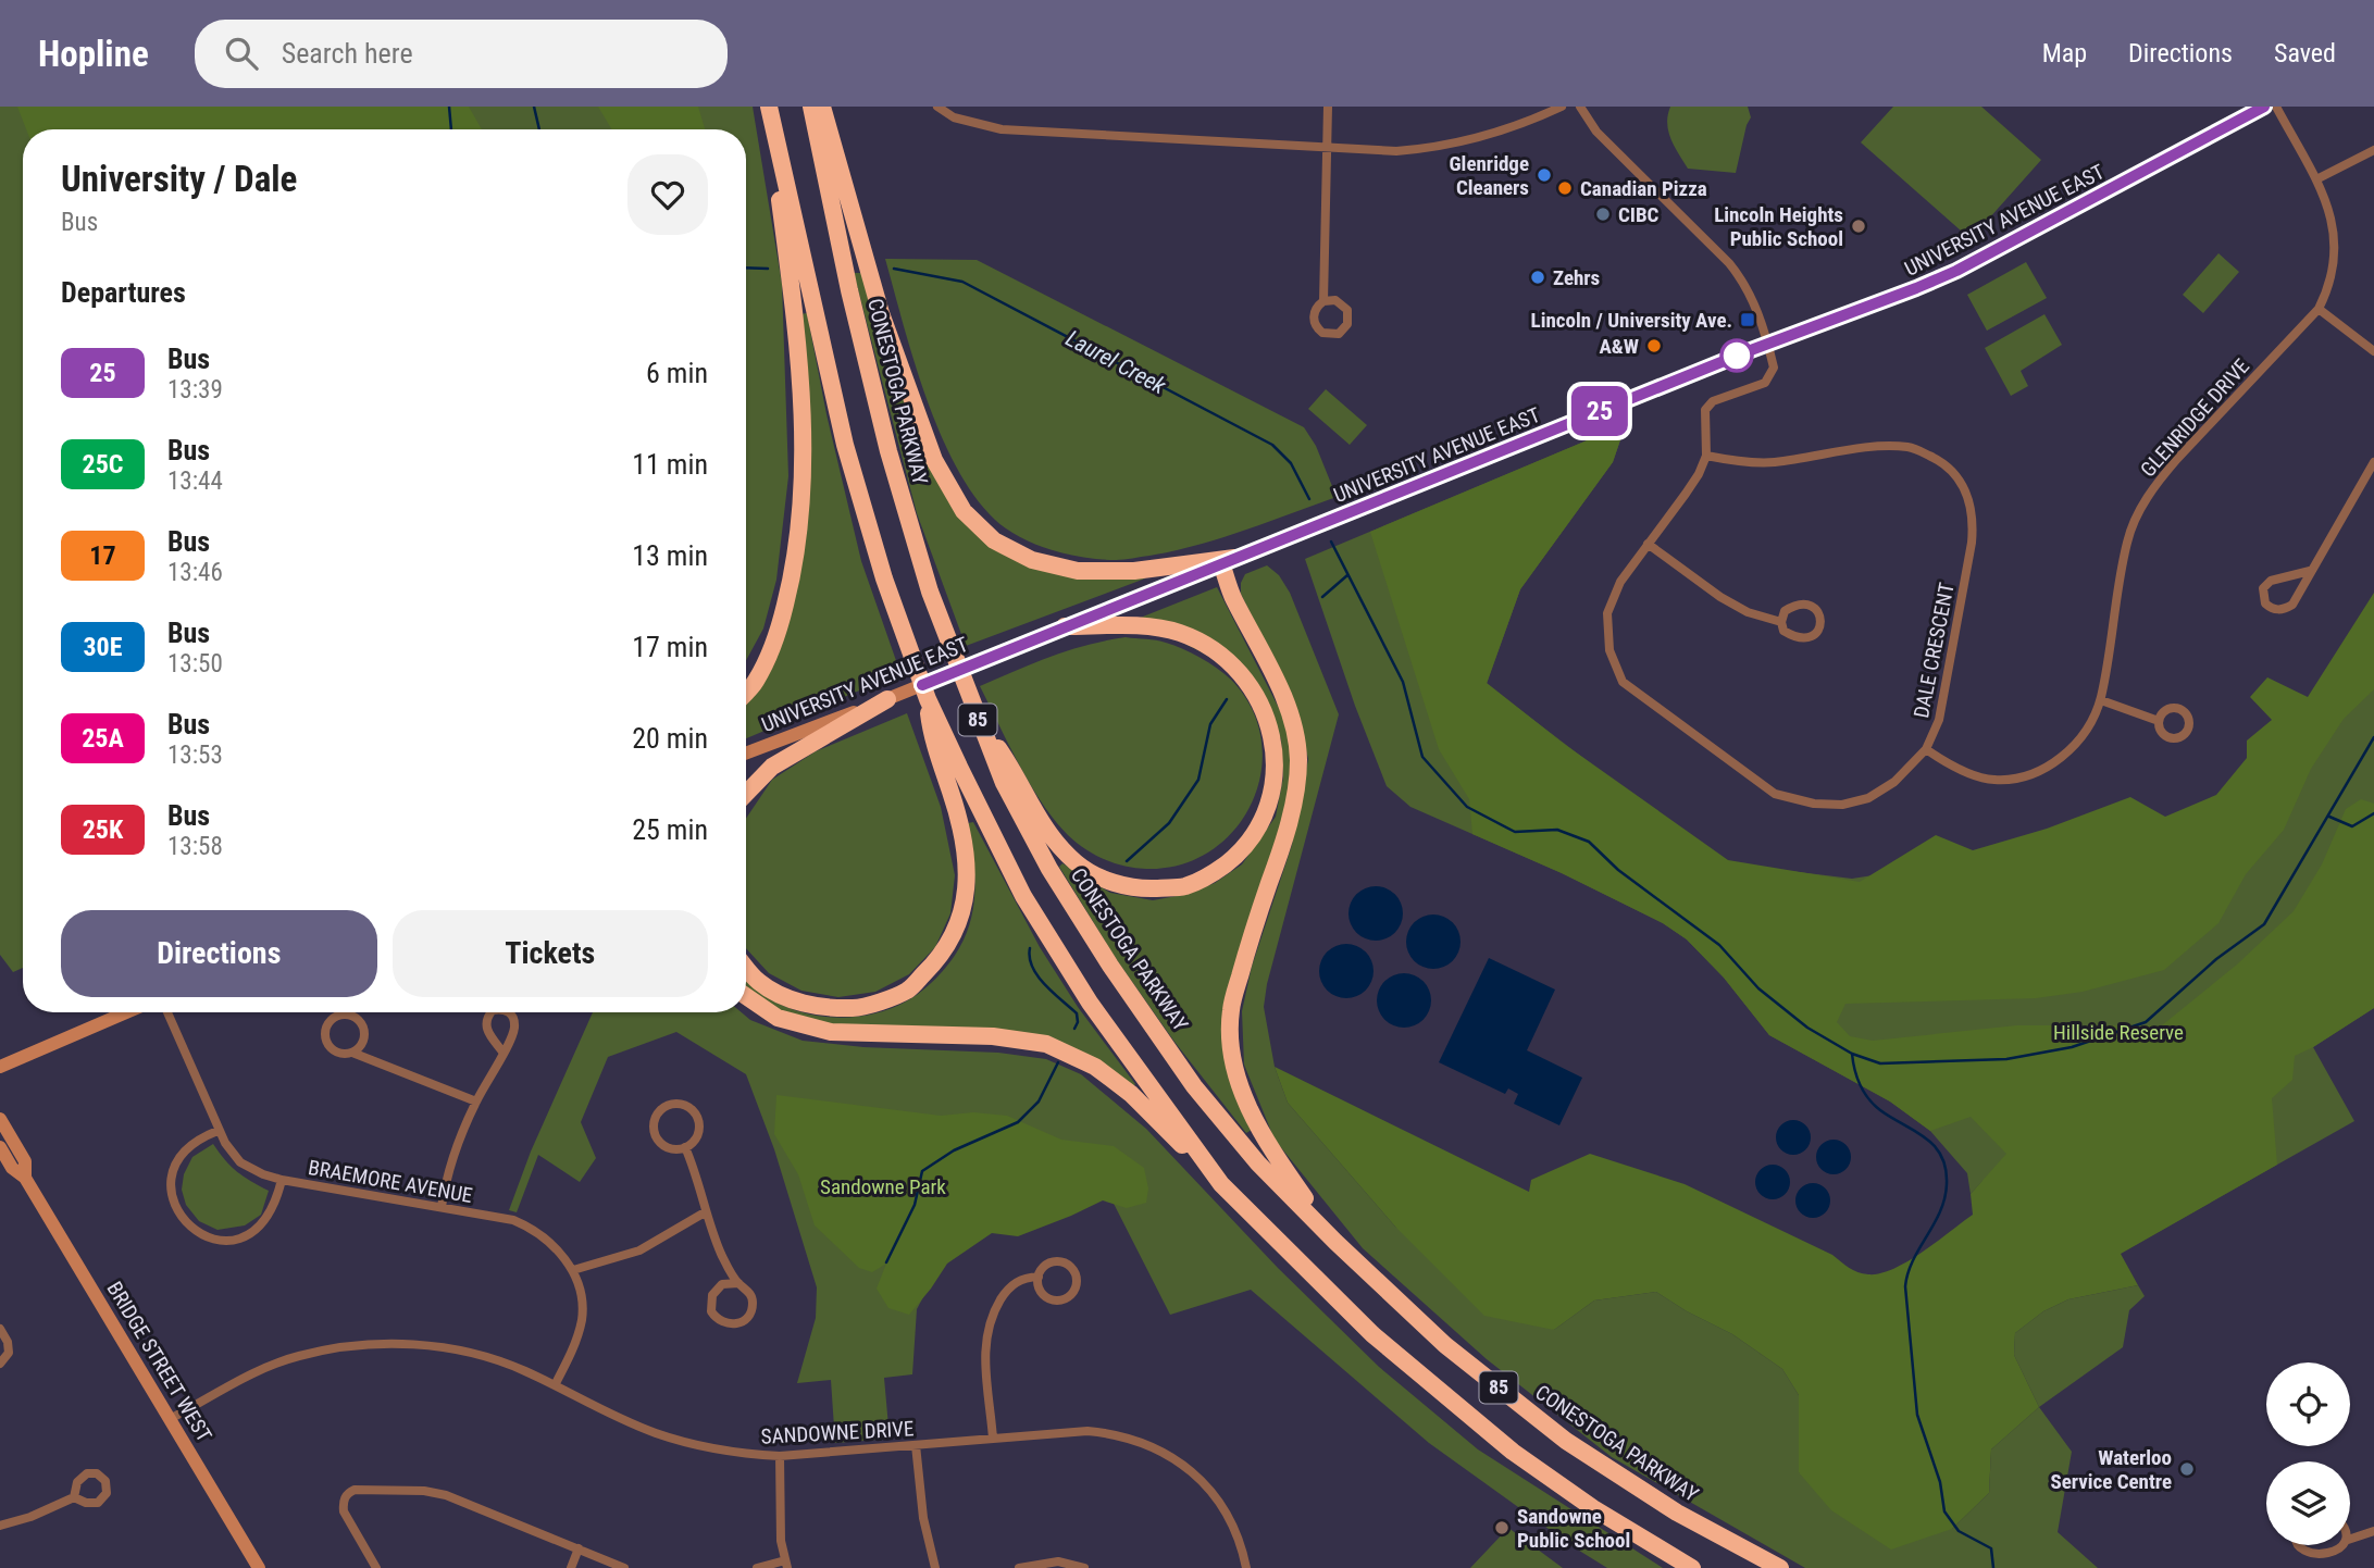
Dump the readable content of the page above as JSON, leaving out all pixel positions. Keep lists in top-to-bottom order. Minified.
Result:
{"streets":{"highway":["CONESTOGA PARKWAY","85"],"main road":["UNIVERSITY AVENUE EAST","BRIDGE STREET WEST"],"street":["GLENRIDGE DRIVE","DALE CRESCENT","BRAEMORE AVENUE","SANDOWNE DRIVE"]},"crossings":[["UNIVERSITY AVENUE EAST","DALE CRESCENT"],["GLENRIDGE DRIVE","DALE CRESCENT"],["BRAEMORE AVENUE","SANDOWNE DRIVE"],["BRIDGE STREET WEST","SANDOWNE DRIVE"]],"water":["Laurel Creek"],"parks":["Hillside Reserve","Sandowne Park"],"places":{"other":["Glenridge Cleaners","Canadian Pizza","CIBC","Lincoln Heights Public School","Zehrs","A&W","Waterloo Service Centre","Sandowne Public School"],"transit":["Lincoln / University Ave."]},"lines":["bus line 25"],"page":{"header":"Hopline","search":"Search here","nav":["Map","Directions","Saved"],"on_map":"25","heading":[["University / Dale","Bus"],"Departures"],"list":[{"mark":"25","name":"Bus","note":"13:39","value":"6 min"},{"mark":"25C","name":"Bus","note":"13:44","value":"11 min"},{"mark":"17","name":"Bus","note":"13:46","value":"13 min"},{"mark":"30E","name":"Bus","note":"13:50","value":"17 min"},{"mark":"25A","name":"Bus","note":"13:53","value":"20 min"},{"mark":"25K","name":"Bus","note":"13:58","value":"25 min"}],"buttons":["Directions","Tickets"]}}
